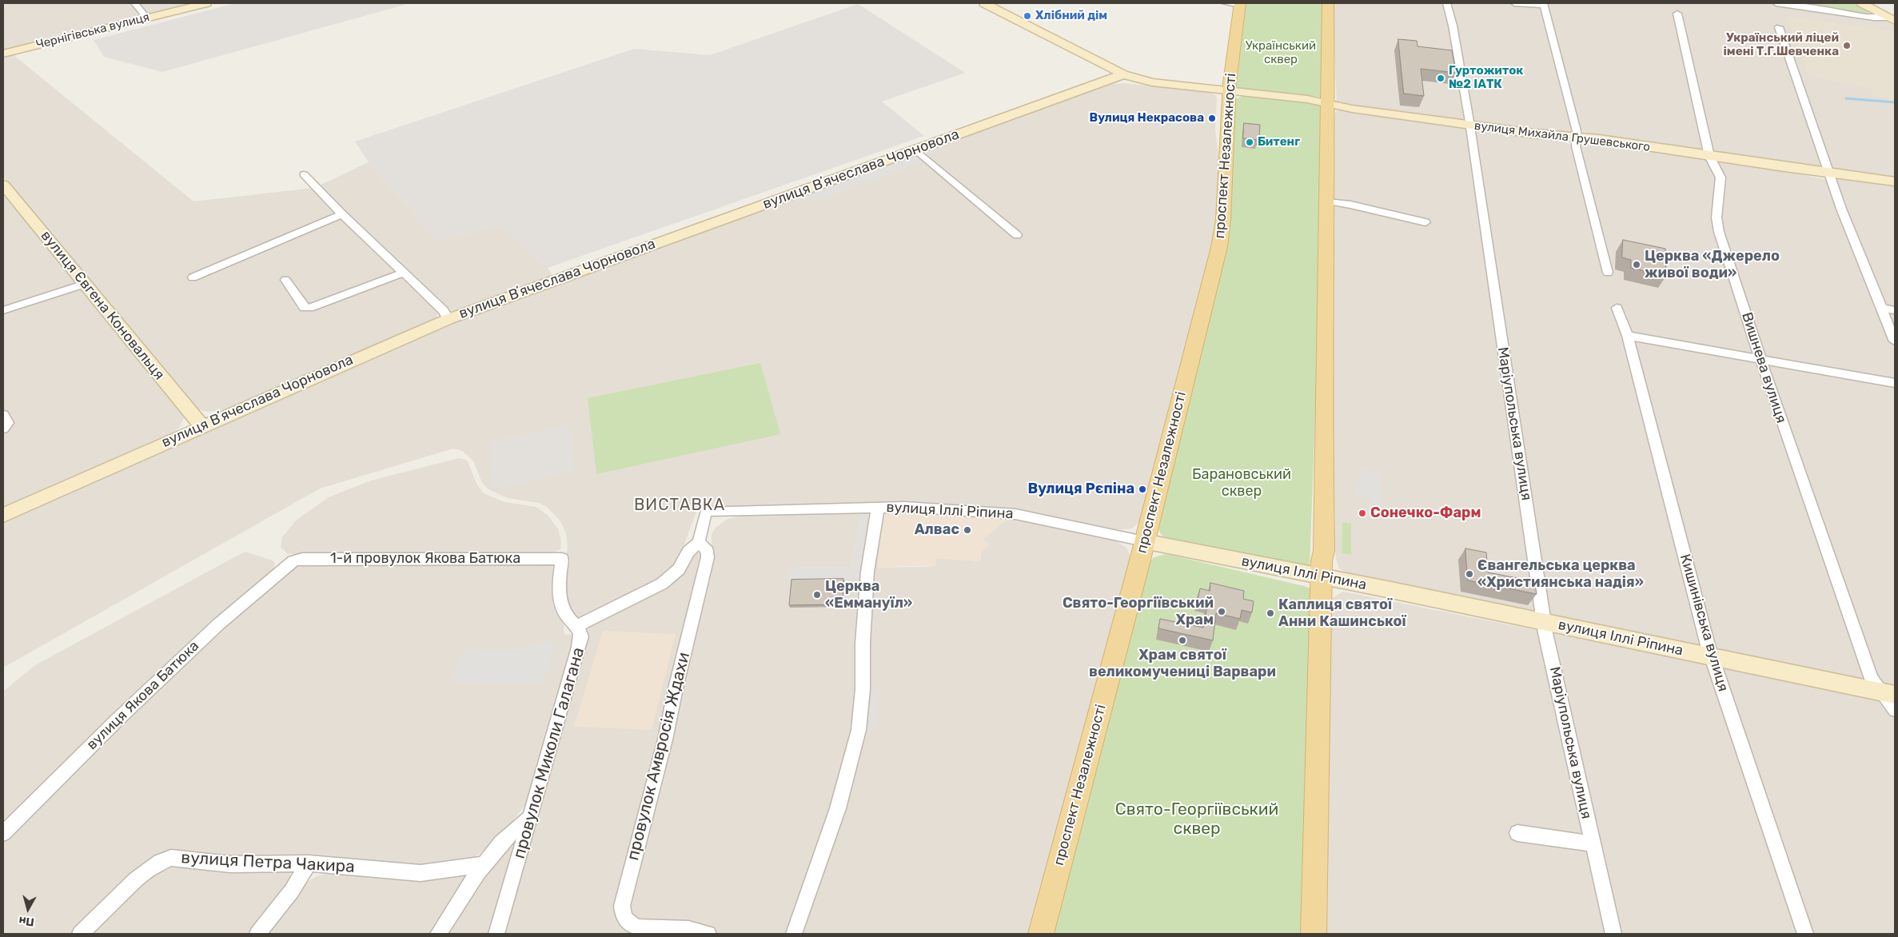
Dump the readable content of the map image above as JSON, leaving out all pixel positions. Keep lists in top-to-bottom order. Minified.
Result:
{"streets":{"main road":["проспект Незалежності"],"street":["Чернігівська вулиця","вулиця Михайла Грушевського","вулиця Вʼячеслава Чорновола","вулиця Євгена Коновальця","Вишнева вулиця","Маріупольська вулиця","вулиця Іллі Ріпина","1-й провулок Якова Батюка","Кишинівська вулиця","вулиця Якова Батюка","провулок Миколи Галагана","провулок Амвросія Ждахи","вулиця Петра Чакира"]},"crossings":[["вулиця Михайла Грушевського","проспект Незалежності"],["вулиця Михайла Грушевського","Вишнева вулиця"],["вулиця Михайла Грушевського","Маріупольська вулиця"],["проспект Незалежності","вулиця Іллі Ріпина"],["вулиця Вʼячеслава Чорновола","вулиця Євгена Коновальця"],["Вишнева вулиця","вулиця Іллі Ріпина"],["Маріупольська вулиця","вулиця Іллі Ріпина"],["вулиця Іллі Ріпина","Кишинівська вулиця"],["вулиця Іллі Ріпина","провулок Миколи Галагана"],["вулиця Іллі Ріпина","провулок Амвросія Ждахи"],["1-й провулок Якова Батюка","вулиця Якова Батюка"],["1-й провулок Якова Батюка","провулок Миколи Галагана"],["провулок Миколи Галагана","провулок Амвросія Ждахи"]],"districts":["ВИСТАВКА"],"parks":["Український сквер","Барановський сквер","Свято-Георгіївський сквер"],"places":["Хлібний дім","Український ліцей імені Т.Г.Шевченка","Гуртожиток №2 ІАТК","Вулиця Некрасова","Битенг","Церква «Джерело живої води»","Вулиця Рєпіна","Сонечко-Фарм","Алвас","Євангельська церква «Християнська надія»","Церква «Еммануїл»","Свято-Георгіївський Храм","Каплиця cвятої Анни Кашинської","Храм святої великомучениці Варвари"],"north":"bottom"}
